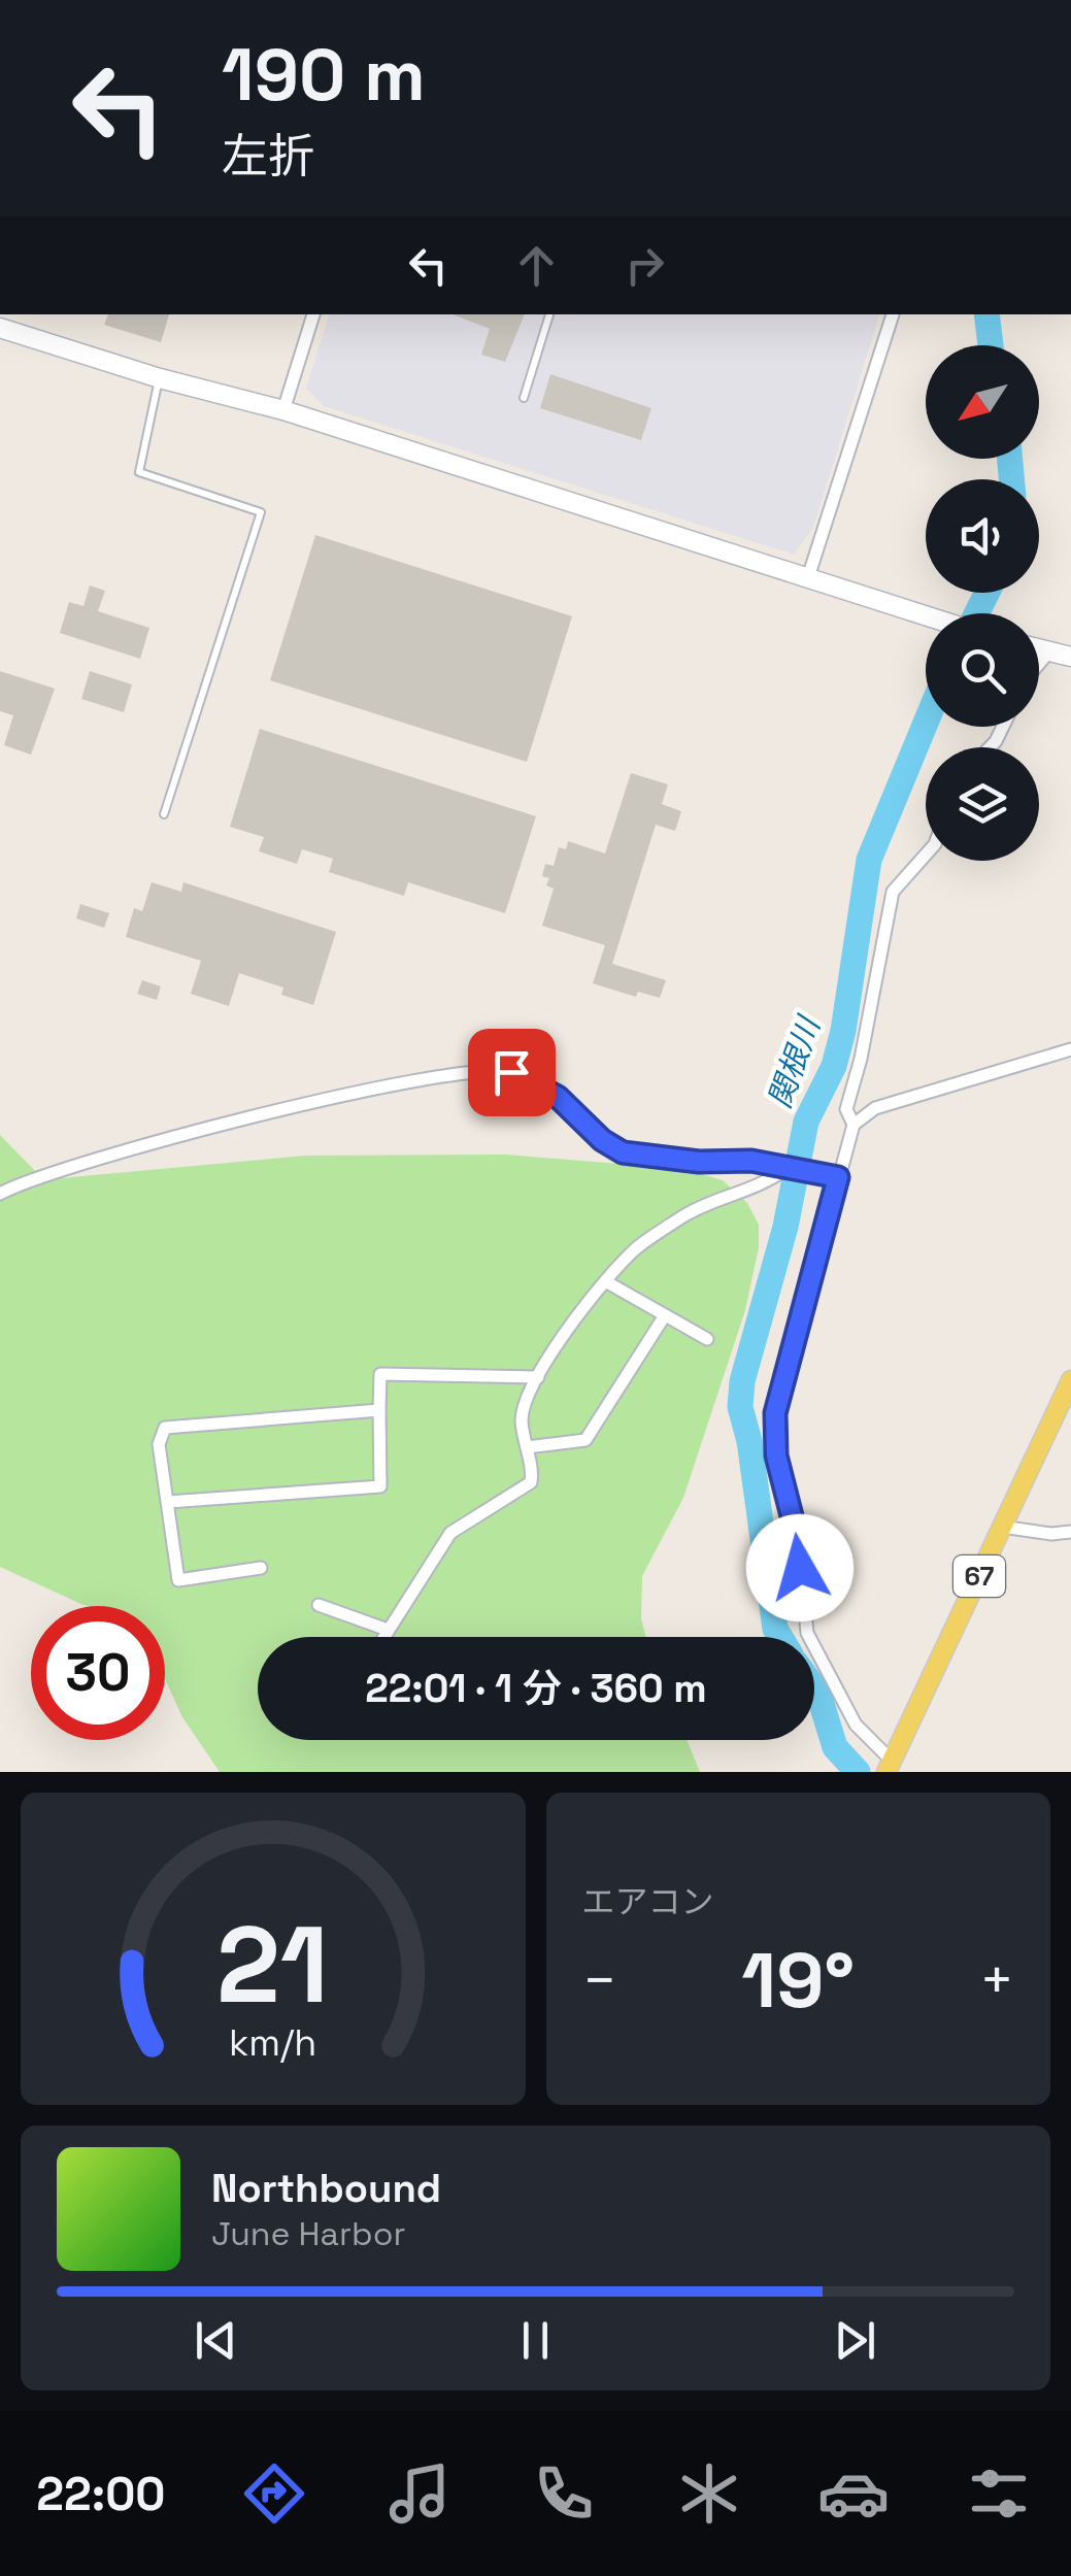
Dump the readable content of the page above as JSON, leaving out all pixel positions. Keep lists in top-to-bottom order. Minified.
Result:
{"streets":{"main road":["67"]},"water":["関根川"],"north":"bottom left","page":{"turn":["190 m","左折"],"limit":"30","trip":"22:01 · 1 分 · 360 m","tile":"エアコン","heat":["−","19°","+"],"song":["Northbound","June Harbor"],"tabs":"22:00","gauge":["21","km/h"]}}
